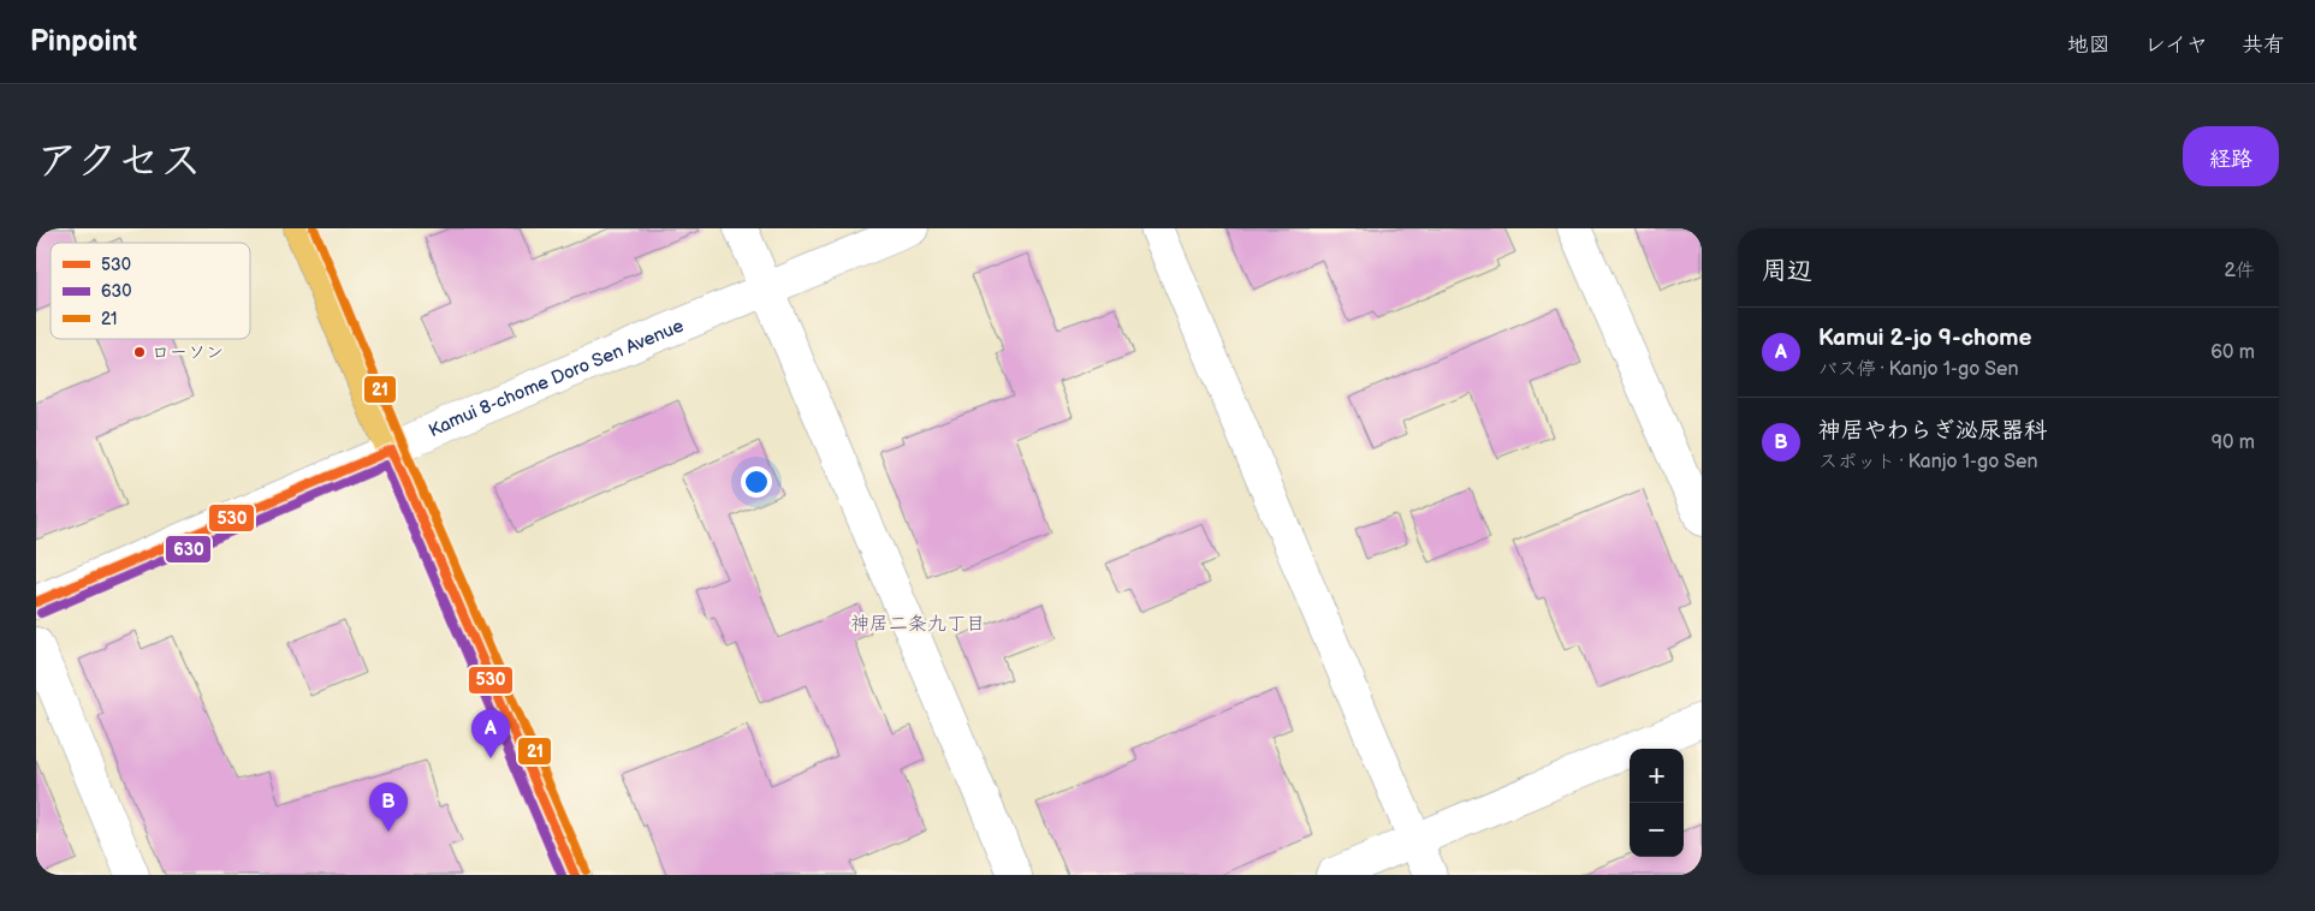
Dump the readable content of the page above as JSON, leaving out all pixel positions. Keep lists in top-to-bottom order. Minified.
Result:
{"streets":{"street":["Kamui 8-chome Doro Sen Avenue"]},"districts":["神居二条九丁目"],"places":["ローソン"],"lines":["transit line 21","transit line 530","transit line 630"],"legend":["530","630","21"],"page":{"header":"Pinpoint","nav":["地図","レイヤ","共有"],"title":"アクセス","buttons":"経路","heading":["周辺","2件"],"list":[{"mark":"A","name":"Kamui 2-jo 9-chome","note":"バス停 · Kanjo 1-go Sen","value":"60 m"},{"mark":"B","name":"神居やわらぎ泌尿器科","note":"スポット · Kanjo 1-go Sen","value":"90 m"}],"pins":["A","B"],"map_buttons":["+","−"]}}
